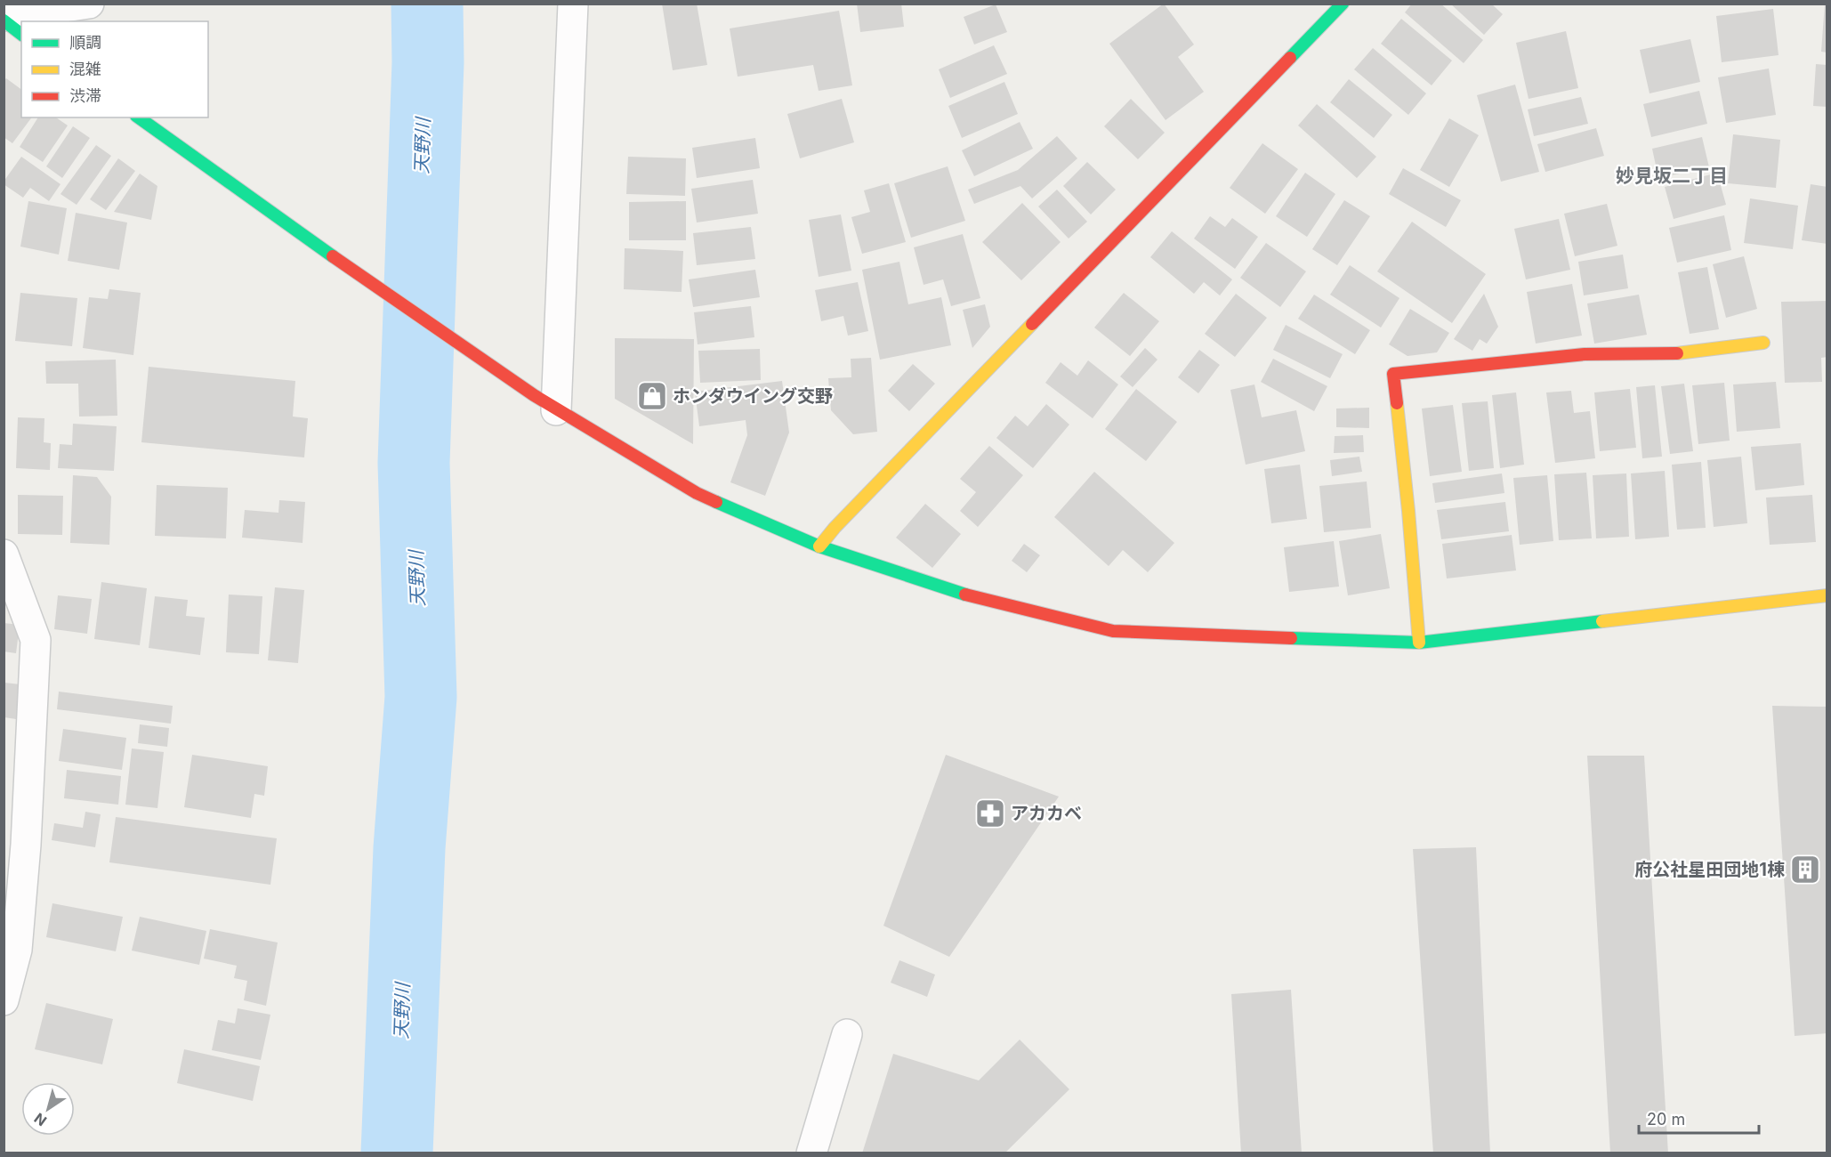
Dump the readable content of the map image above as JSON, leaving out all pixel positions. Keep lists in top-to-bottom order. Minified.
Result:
{"districts":["妙見坂二丁目"],"water":["天野川"],"places":{"shop":["ホンダウイング交野"],"pharmacy":["アカカベ"],"building":["府公社星田団地1棟"]},"legend":["順調","混雑","渋滞"],"scale_bar":"20 m","north":"bottom left"}
